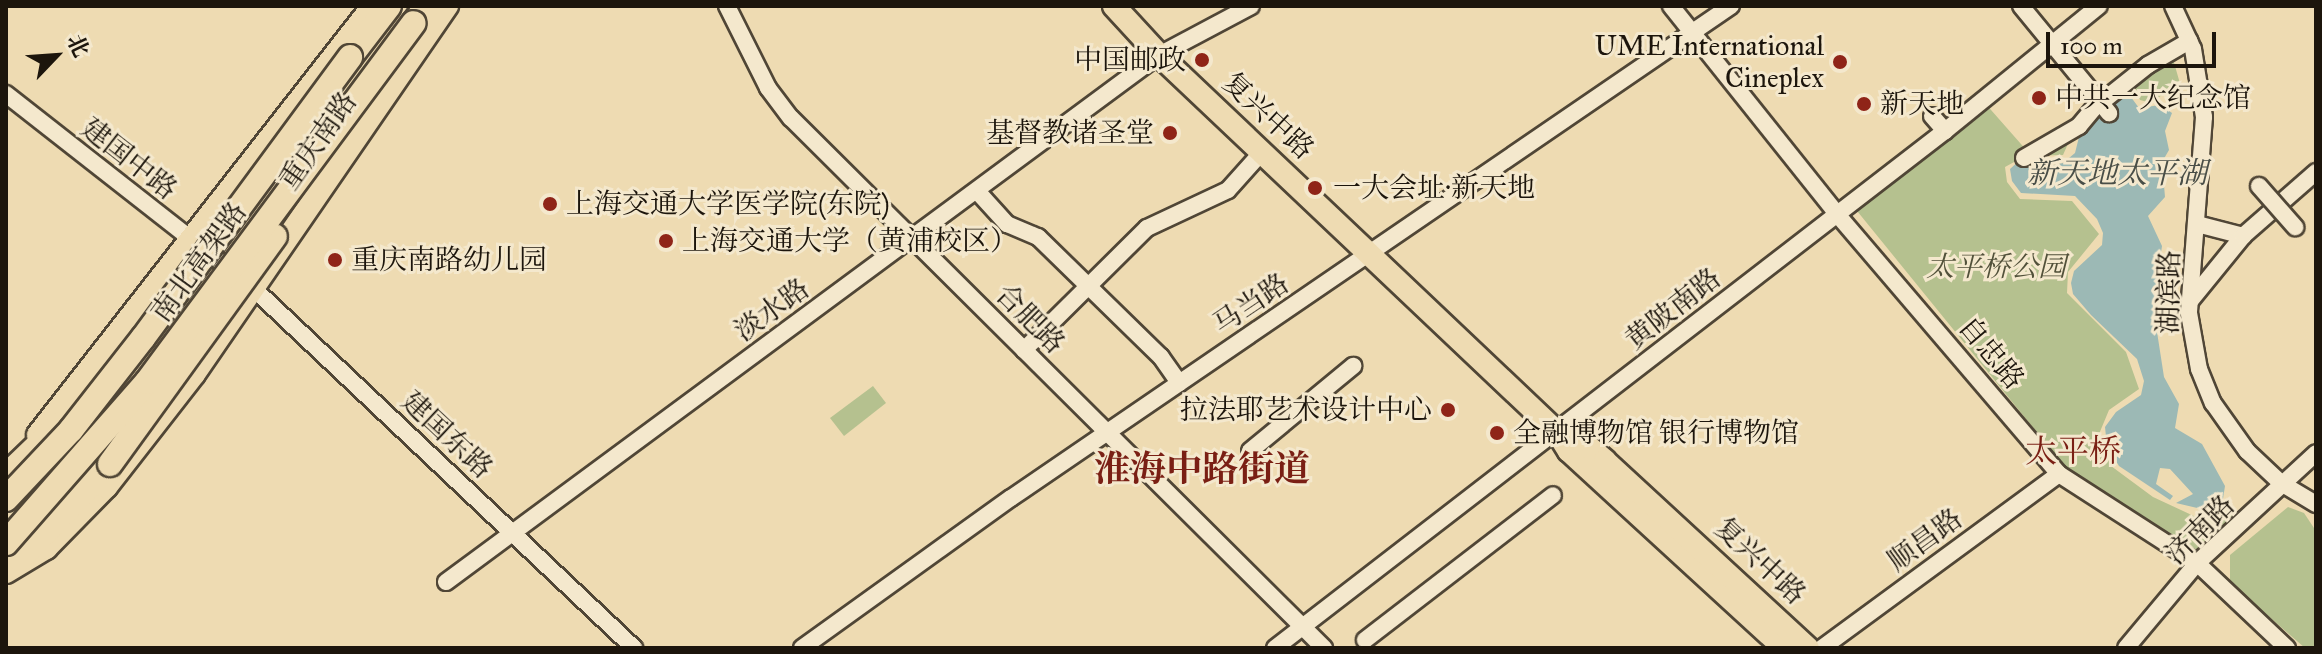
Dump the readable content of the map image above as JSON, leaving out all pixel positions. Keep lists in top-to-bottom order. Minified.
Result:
{"streets":{"highway":["南北高架路"],"main road":["复兴中路","重庆南路"],"street":["建国中路","湖滨路","马当路","黄陂南路","淡水路","合肥路","自忠路","建国东路","济南路","顺昌路"]},"crossings":[["复兴中路","马当路"],["复兴中路","黄陂南路"],["复兴中路","淡水路"],["重庆南路","建国中路"],["重庆南路","南北高架路"],["重庆南路","建国东路"],["建国中路","建国东路"],["湖滨路","济南路"],["马当路","合肥路"],["马当路","自忠路"],["黄陂南路","合肥路"],["黄陂南路","自忠路"],["淡水路","合肥路"],["淡水路","建国东路"],["自忠路","济南路"],["自忠路","顺昌路"]],"districts":["太平桥","淮海中路街道"],"water":["新天地太平湖"],"parks":["太平桥公园"],"places":["中国邮政","UME International Cineplex","中共一大纪念馆","新天地","基督教诸圣堂","一大会址·新天地","上海交通大学医学院(东院)","上海交通大学（黄浦校区）","重庆南路幼儿园","拉法耶艺术设计中心","全融博物馆 银行博物馆"],"scale_bar":"100 m","north":"top right"}
